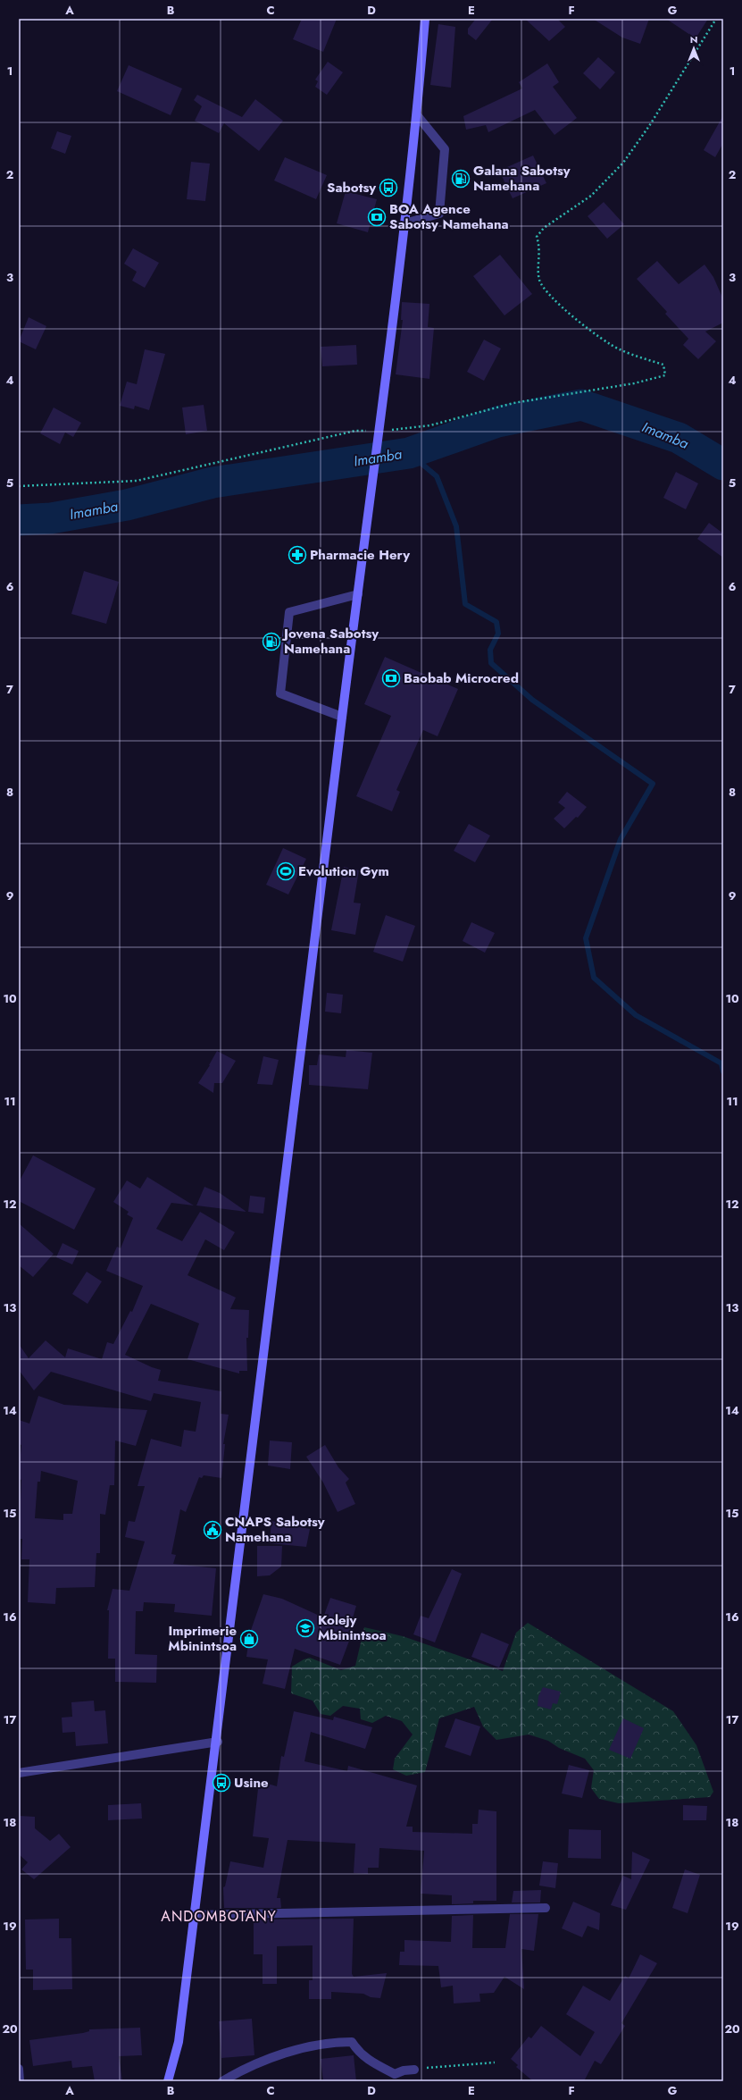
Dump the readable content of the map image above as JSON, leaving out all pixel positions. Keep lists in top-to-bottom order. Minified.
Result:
{"districts":["ANDOMBOTANY"],"water":["Imamba"],"places":{"fuel station":["Galana Sabotsy Namehana","Jovena Sabotsy Namehana"],"bus stop":["Sabotsy","Usine"],"bank":["BOA Agence Sabotsy Namehana","Baobab Microcred"],"pharmacy":["Pharmacie Hery"],"sports":["Evolution Gym"],"public building":["CNAPS Sabotsy Namehana"],"school or university":["Kolejy Mbinintsoa"],"shop":["Imprimerie Mbinintsoa"]},"north":"top","grid":{"columns":["A","B","C","D","E","F","G"],"rows":["1","2","3","4","5","6","7","8","9","10","11","12","13","14","15","16","17","18","19","20"]}}
